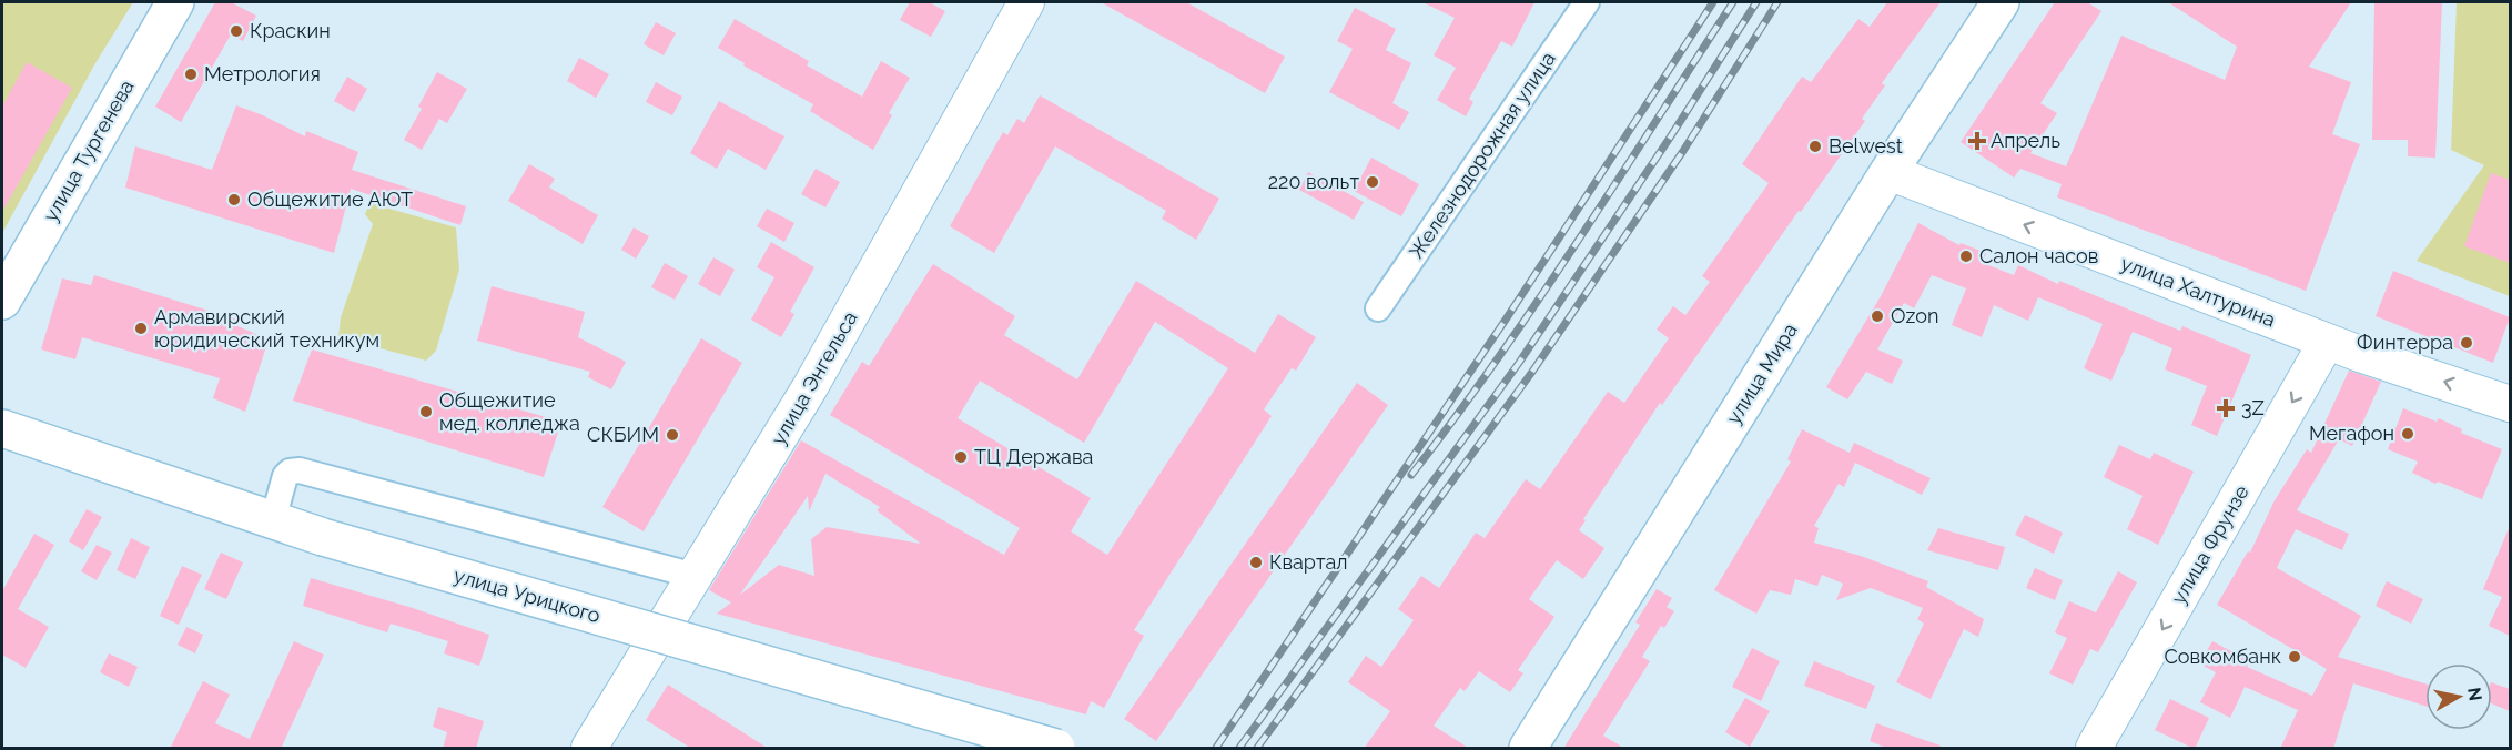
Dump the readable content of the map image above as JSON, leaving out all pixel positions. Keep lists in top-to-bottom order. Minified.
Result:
{"streets":{"main road":["улица Тургенева","улица Мира","улица Урицкого"],"street":["Железнодорожная улица","улица Халтурина","улица Энгельса","улица Фрунзе"]},"crossings":[["улица Халтурина","улица Мира"],["улица Халтурина","улица Фрунзе"]],"one_way":["улица Халтурина","улица Фрунзе"],"places":{"other":["Краскин","Метрология","Belwest","220 вольт","Общежитие АЮТ","Салон часов","Ozon","Армавирский юридический техникум","Финтерра","Общежитие мед. колледжа","Мегафон","СКБИМ","ТЦ Держава","Квартал","Совкомбанк"],"health":["Апрель","3Z"]},"north":"right"}
